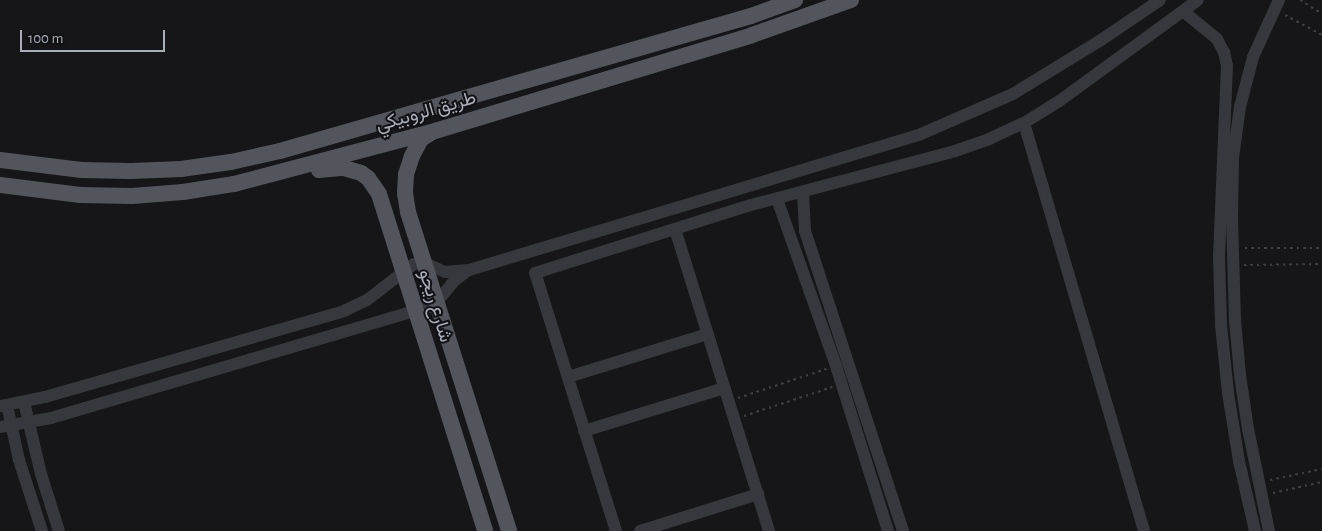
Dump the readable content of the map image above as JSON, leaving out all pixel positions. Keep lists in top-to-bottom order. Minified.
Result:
{"streets":{"main road":["طريق الروبيكي","شارع ريجو"]},"crossings":[["طريق الروبيكي","شارع ريجو"]],"scale_bar":"100 m"}
